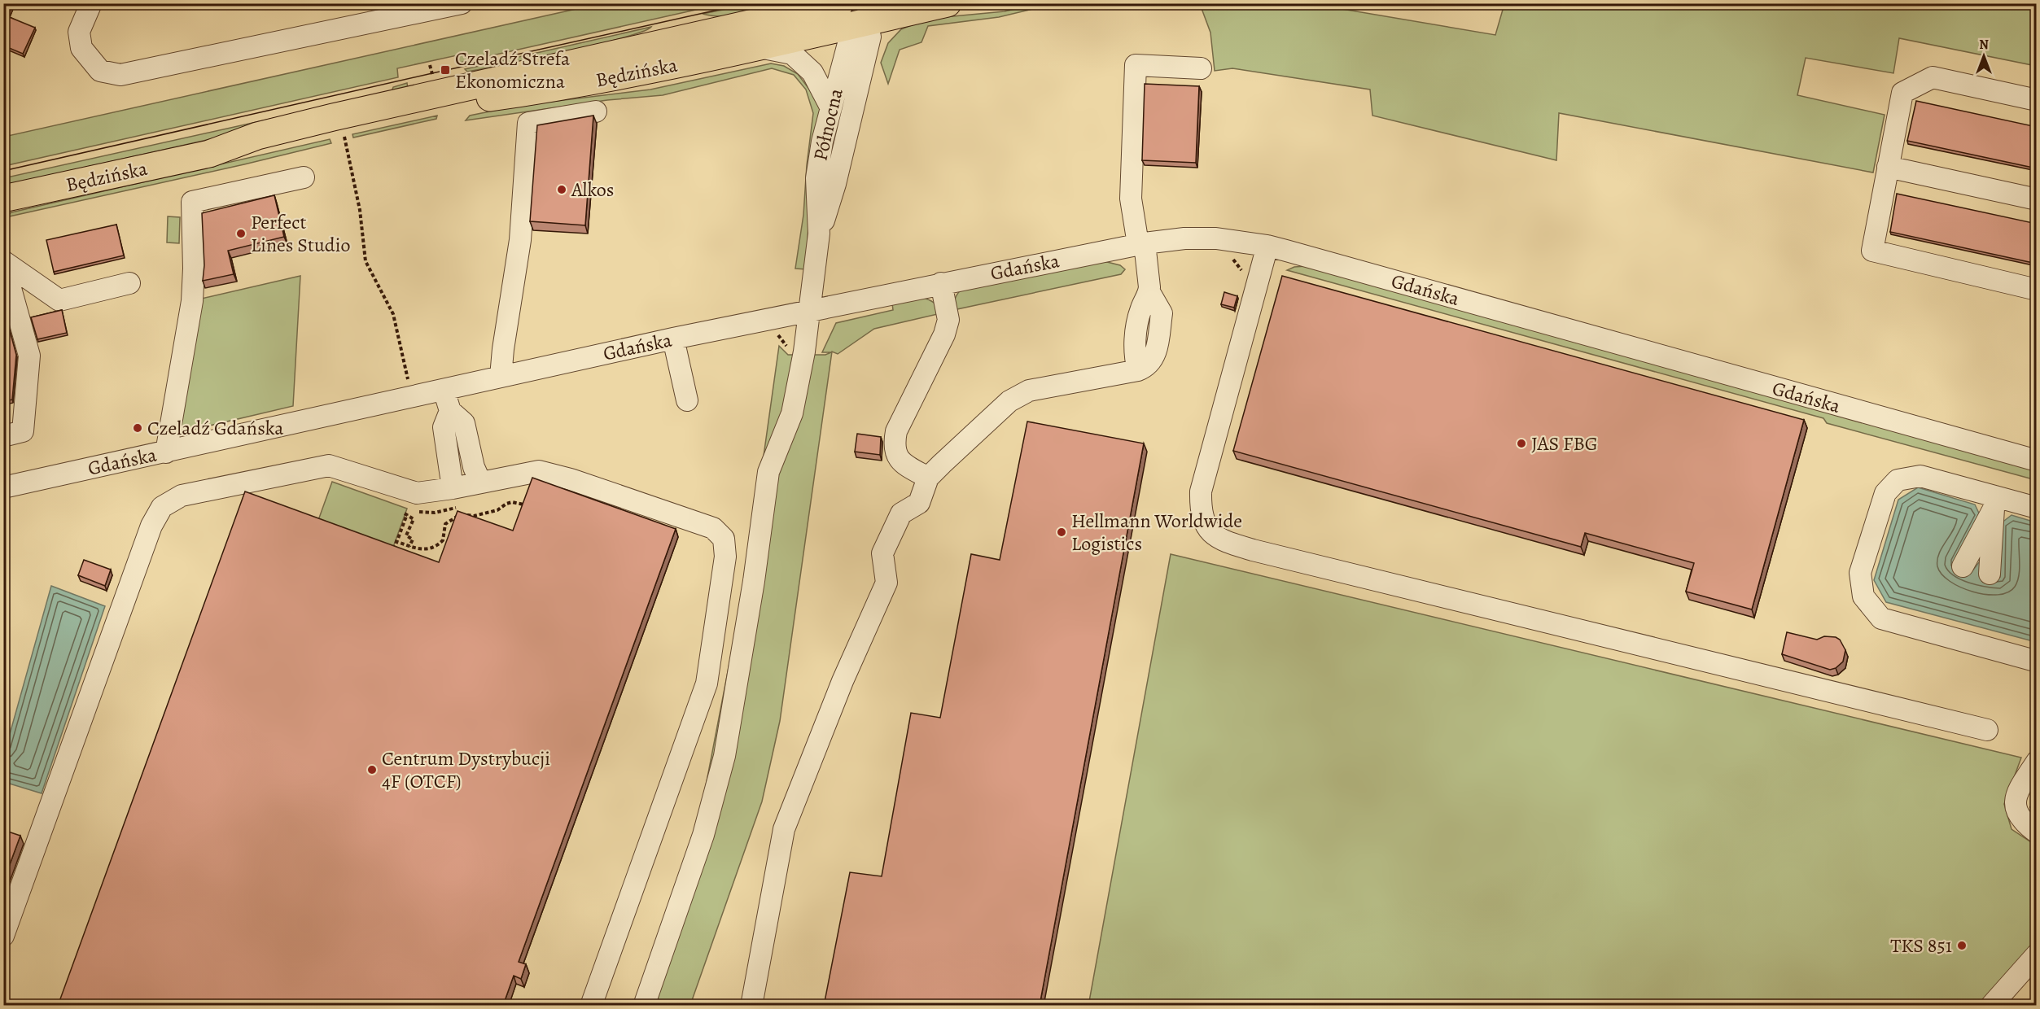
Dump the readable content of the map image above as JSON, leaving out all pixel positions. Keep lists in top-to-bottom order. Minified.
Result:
{"streets":{"main road":["Będzińska"],"street":["Północna","Gdańska"]},"crossings":[["Będzińska","Północna"],["Północna","Gdańska"]],"places":{"transit":["Czeladź Strefa Ekonomiczna"],"other":["Alkos","Perfect Lines Studio","Czeladź Gdańska","JAS FBG","Hellmann Worldwide Logistics","Centrum Dystrybucji 4F (OTCF)","TKS 851"]},"north":"top"}
